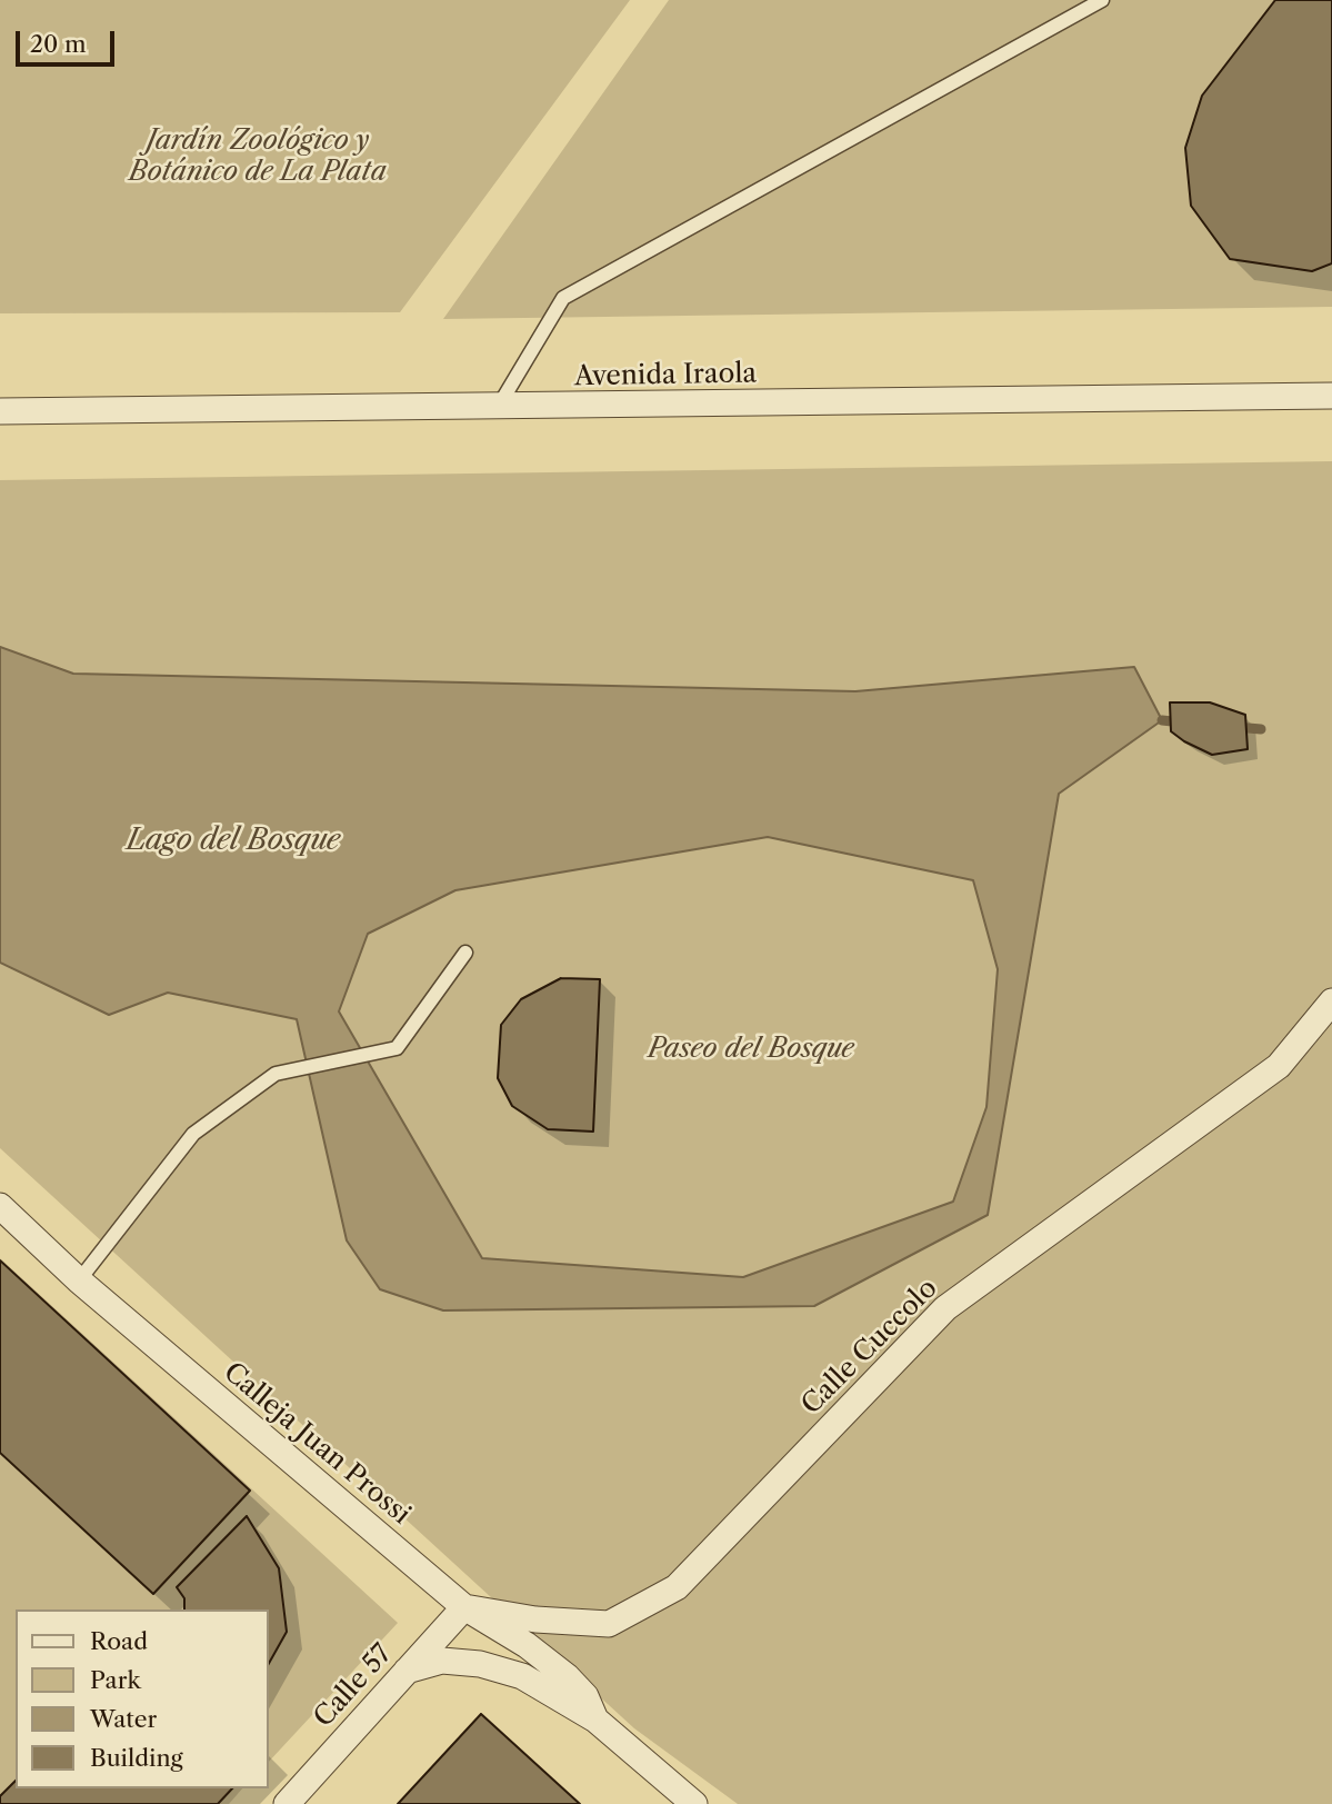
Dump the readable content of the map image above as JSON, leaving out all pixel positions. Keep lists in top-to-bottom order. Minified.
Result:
{"streets":{"street":["Avenida Iraola","Calle Cuccolo","Calleja Juan Prossi","Calle 57"]},"crossings":[["Calle Cuccolo","Calleja Juan Prossi"],["Calle Cuccolo","Calle 57"],["Calleja Juan Prossi","Calle 57"]],"water":["Lago del Bosque"],"parks":["Jardín Zoológico y Botánico de La Plata","Paseo del Bosque"],"legend":["Road","Park","Water","Building"],"scale_bar":"20 m"}
